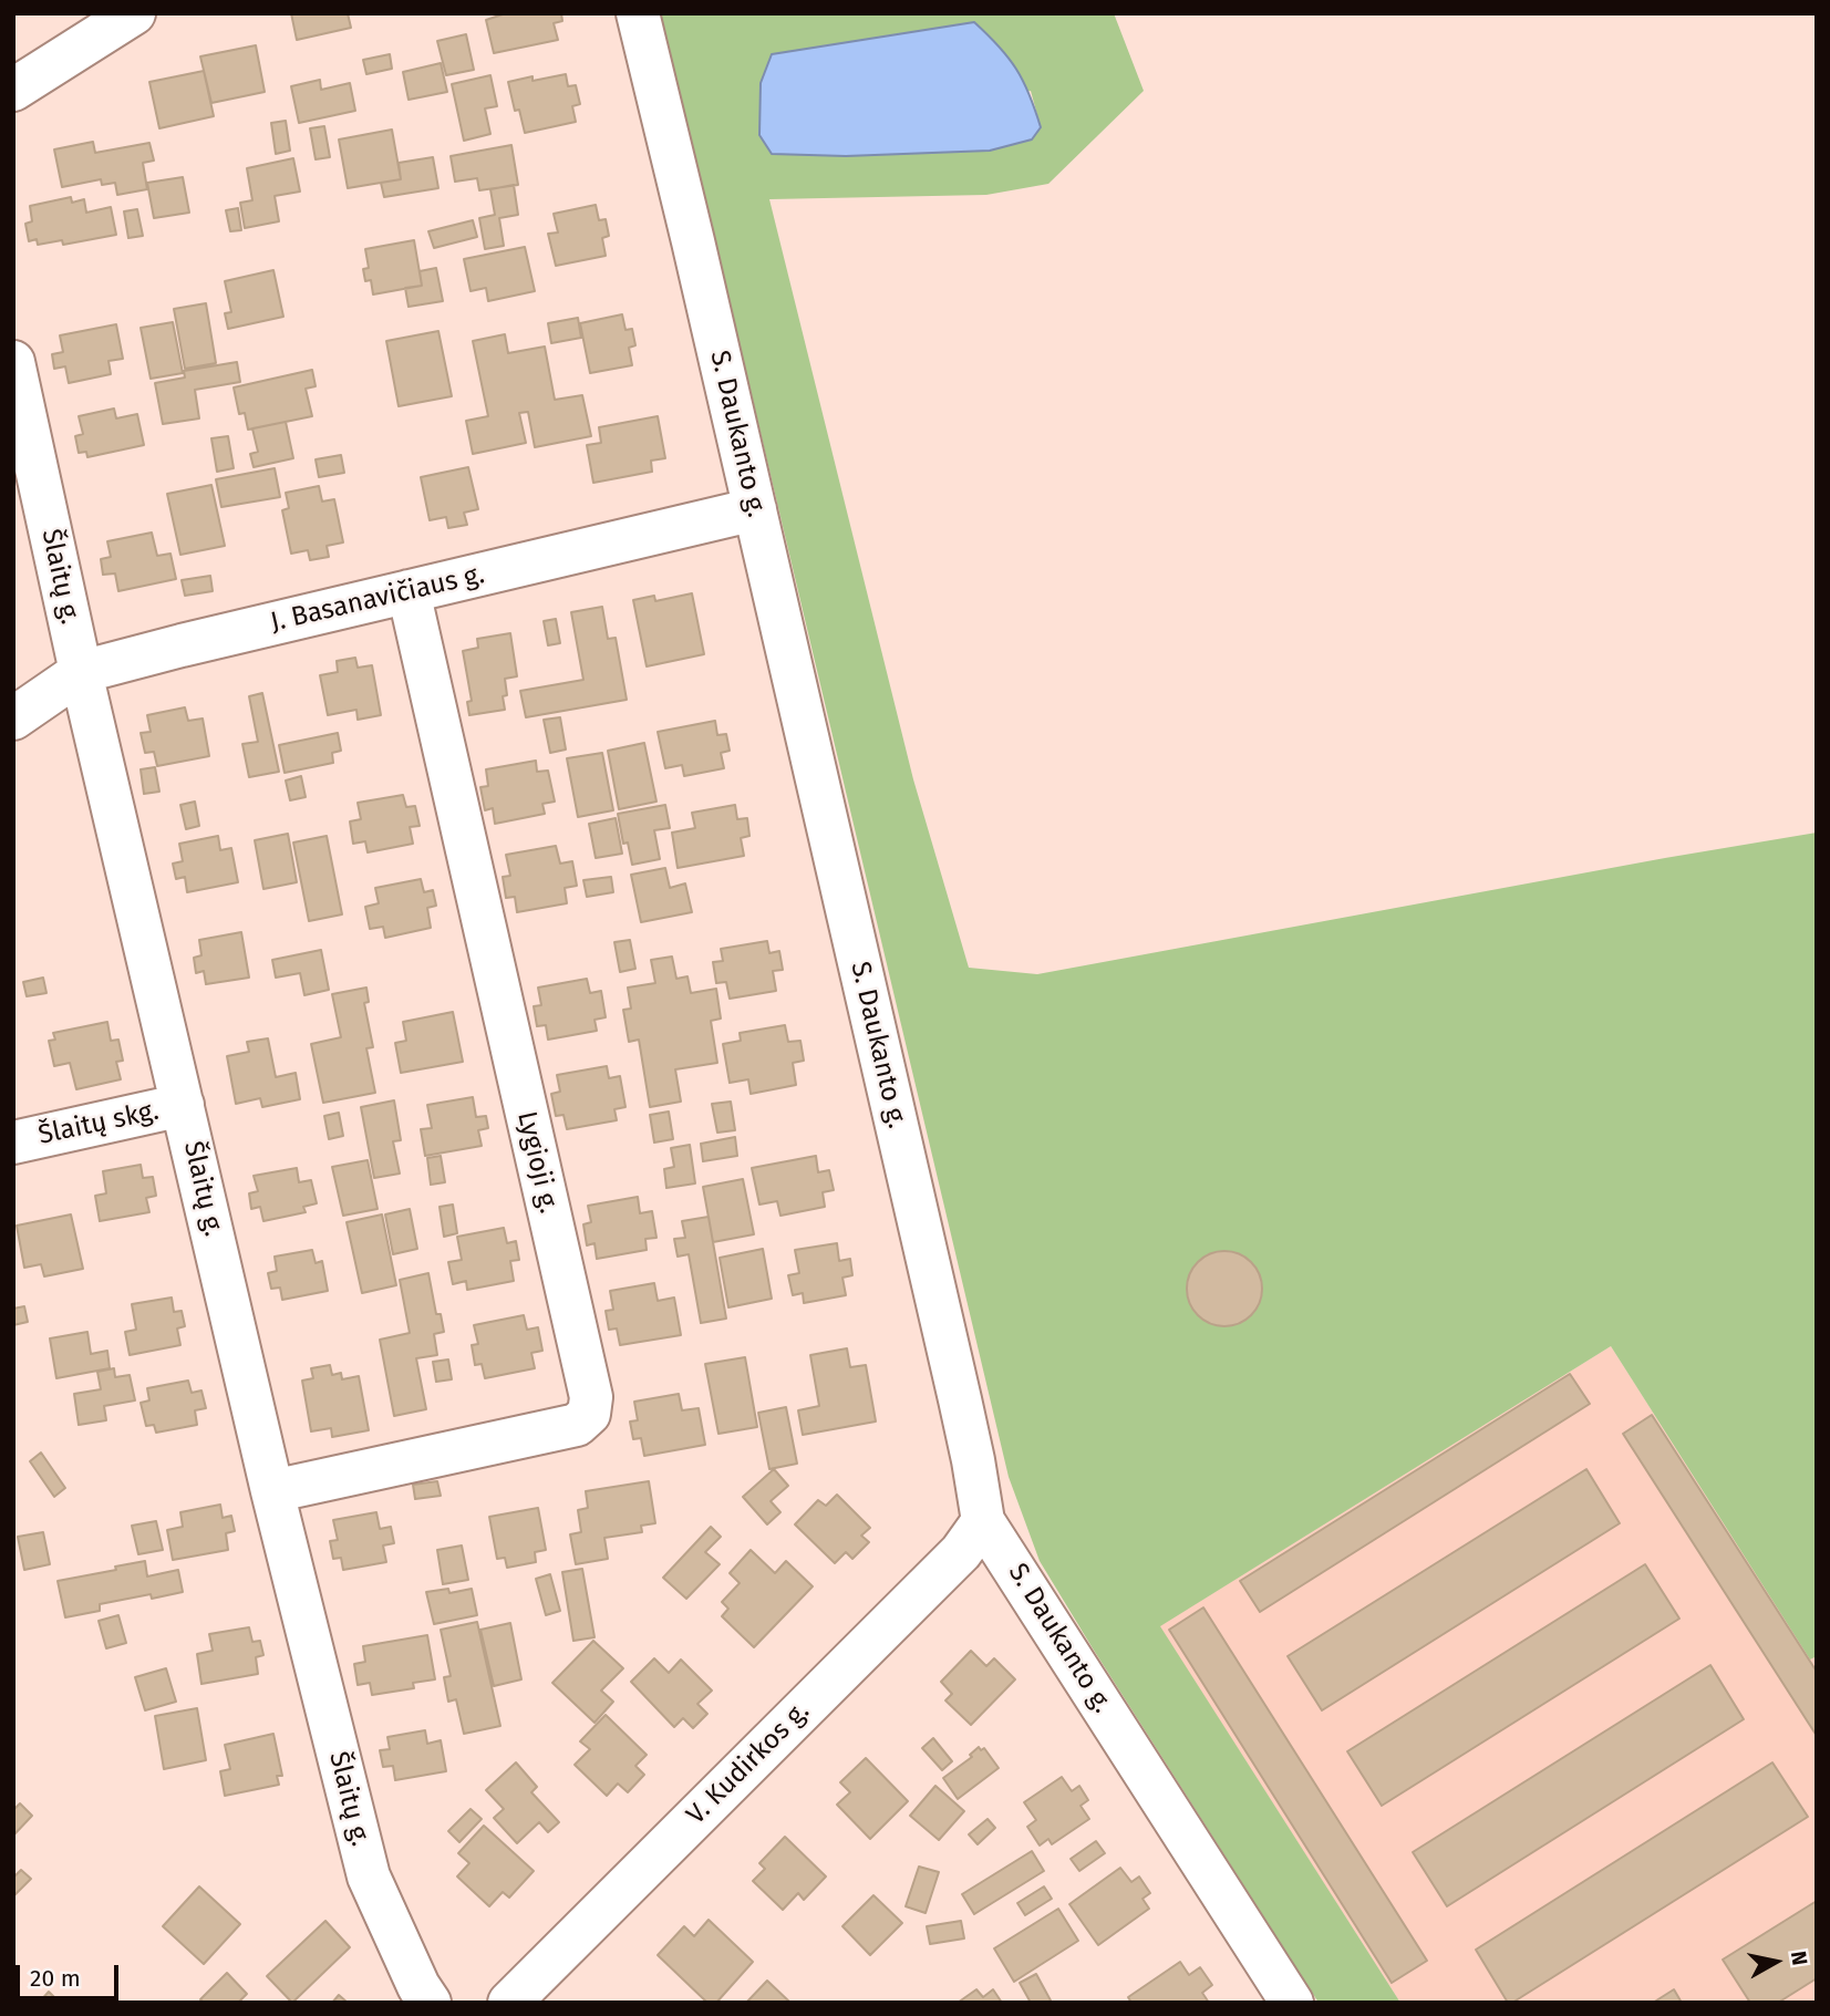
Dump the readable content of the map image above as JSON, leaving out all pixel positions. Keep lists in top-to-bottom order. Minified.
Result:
{"streets":{"street":["S. Daukanto g.","Šlaitų g.","J. Basanavičiaus g.","Šlaitų skg.","Lygioji g.","V. Kudirkos g."]},"crossings":[["S. Daukanto g.","J. Basanavičiaus g."],["S. Daukanto g.","V. Kudirkos g."],["Šlaitų g.","J. Basanavičiaus g."],["Šlaitų g.","Šlaitų skg."],["Šlaitų g.","Lygioji g."],["J. Basanavičiaus g.","Lygioji g."]],"scale_bar":"20 m","north":"right"}
